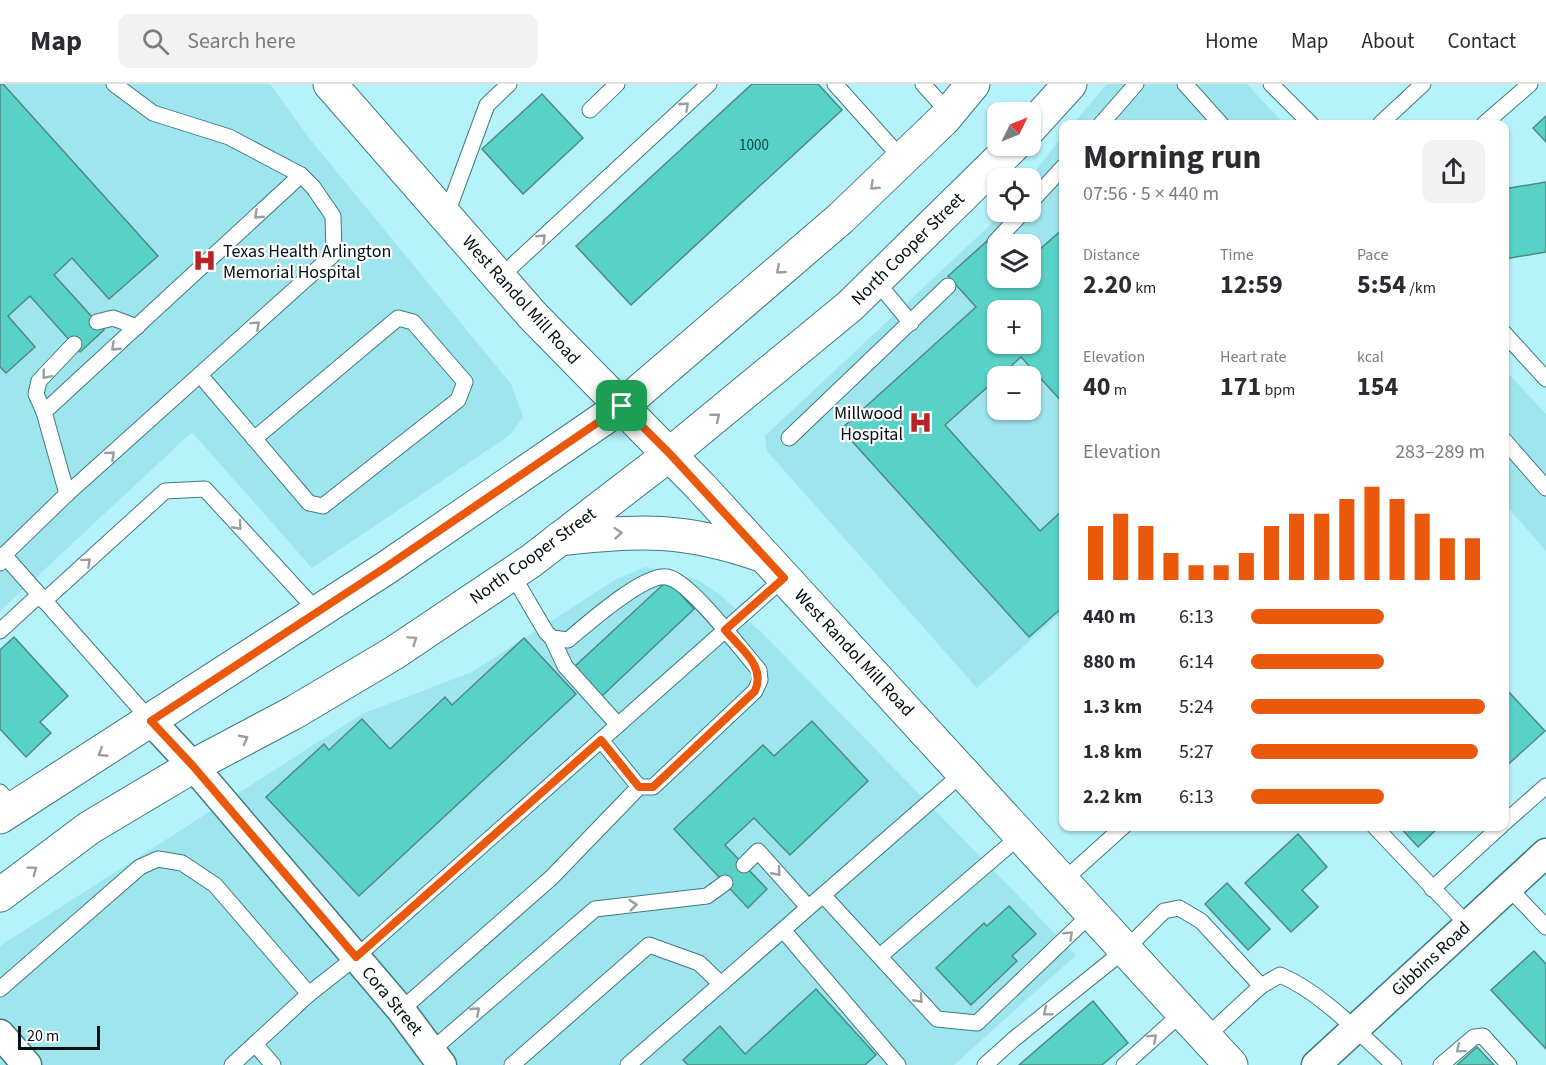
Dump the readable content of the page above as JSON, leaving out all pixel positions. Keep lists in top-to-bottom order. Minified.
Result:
{"streets":{"main road":["North Cooper Street","West Randol Mill Road"],"street":["Gibbins Road","Cora Street"]},"crossings":[["North Cooper Street","West Randol Mill Road"],["North Cooper Street","Cora Street"]],"places":{"hospital":["Texas Health Arlington Memorial Hospital","Millwood Hospital"]},"house_numbers":["1000"],"scale_bar":"20 m","north":"top right","page":{"header":"Map","search":"Search here","nav":["Home","Map","About","Contact"],"map_buttons":["+","−"],"heading":["Morning run","07:56 · 5 × 440 m"],"stats":[["Distance","2.20 km"],["Time","12:59"],["Pace","5:54 /km"],["Elevation","40 m"],["Heart rate","171 bpm"],["kcal","154"]],"chart":["Elevation","283–289 m"],"list":[{"name":"440 m","note":"6:13"},{"name":"880 m","note":"6:14"},{"name":"1.3 km","note":"5:24"},{"name":"1.8 km","note":"5:27"},{"name":"2.2 km","note":"6:13"}],"scale":"20 m"}}
